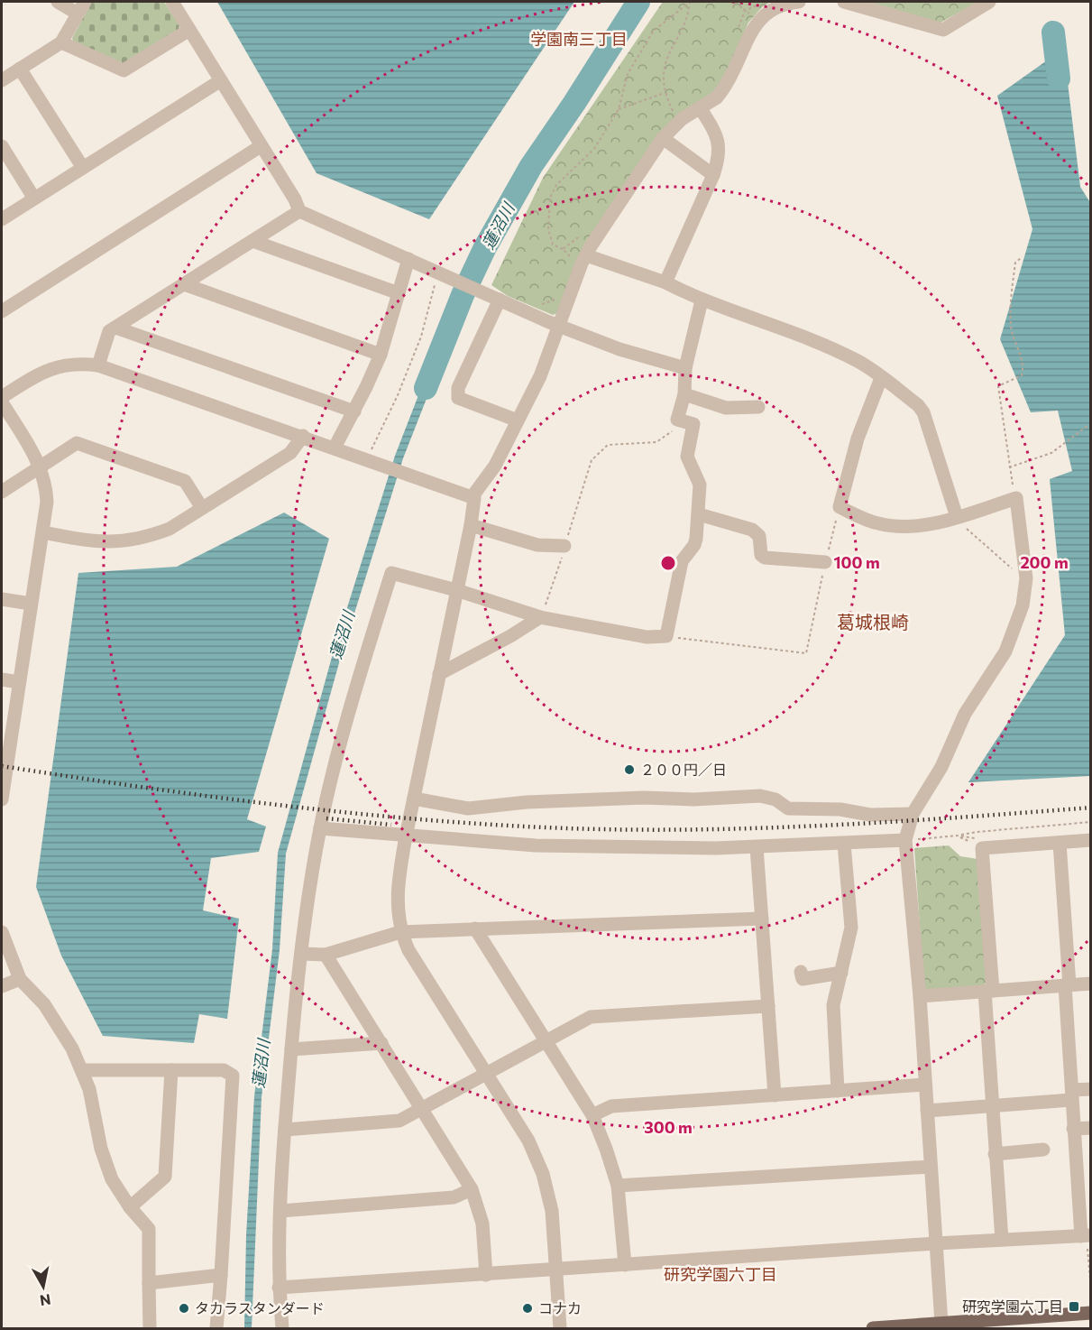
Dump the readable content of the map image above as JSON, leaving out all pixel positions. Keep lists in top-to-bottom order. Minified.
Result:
{"districts":["学園南三丁目","葛城根崎","研究学園六丁目"],"water":["蓮沼川"],"places":{"other":["２００円／日","タカラスタンダード","コナカ"],"transit":["研究学園六丁目"]},"north":"bottom","rings":["100 m","200 m","300 m"]}
